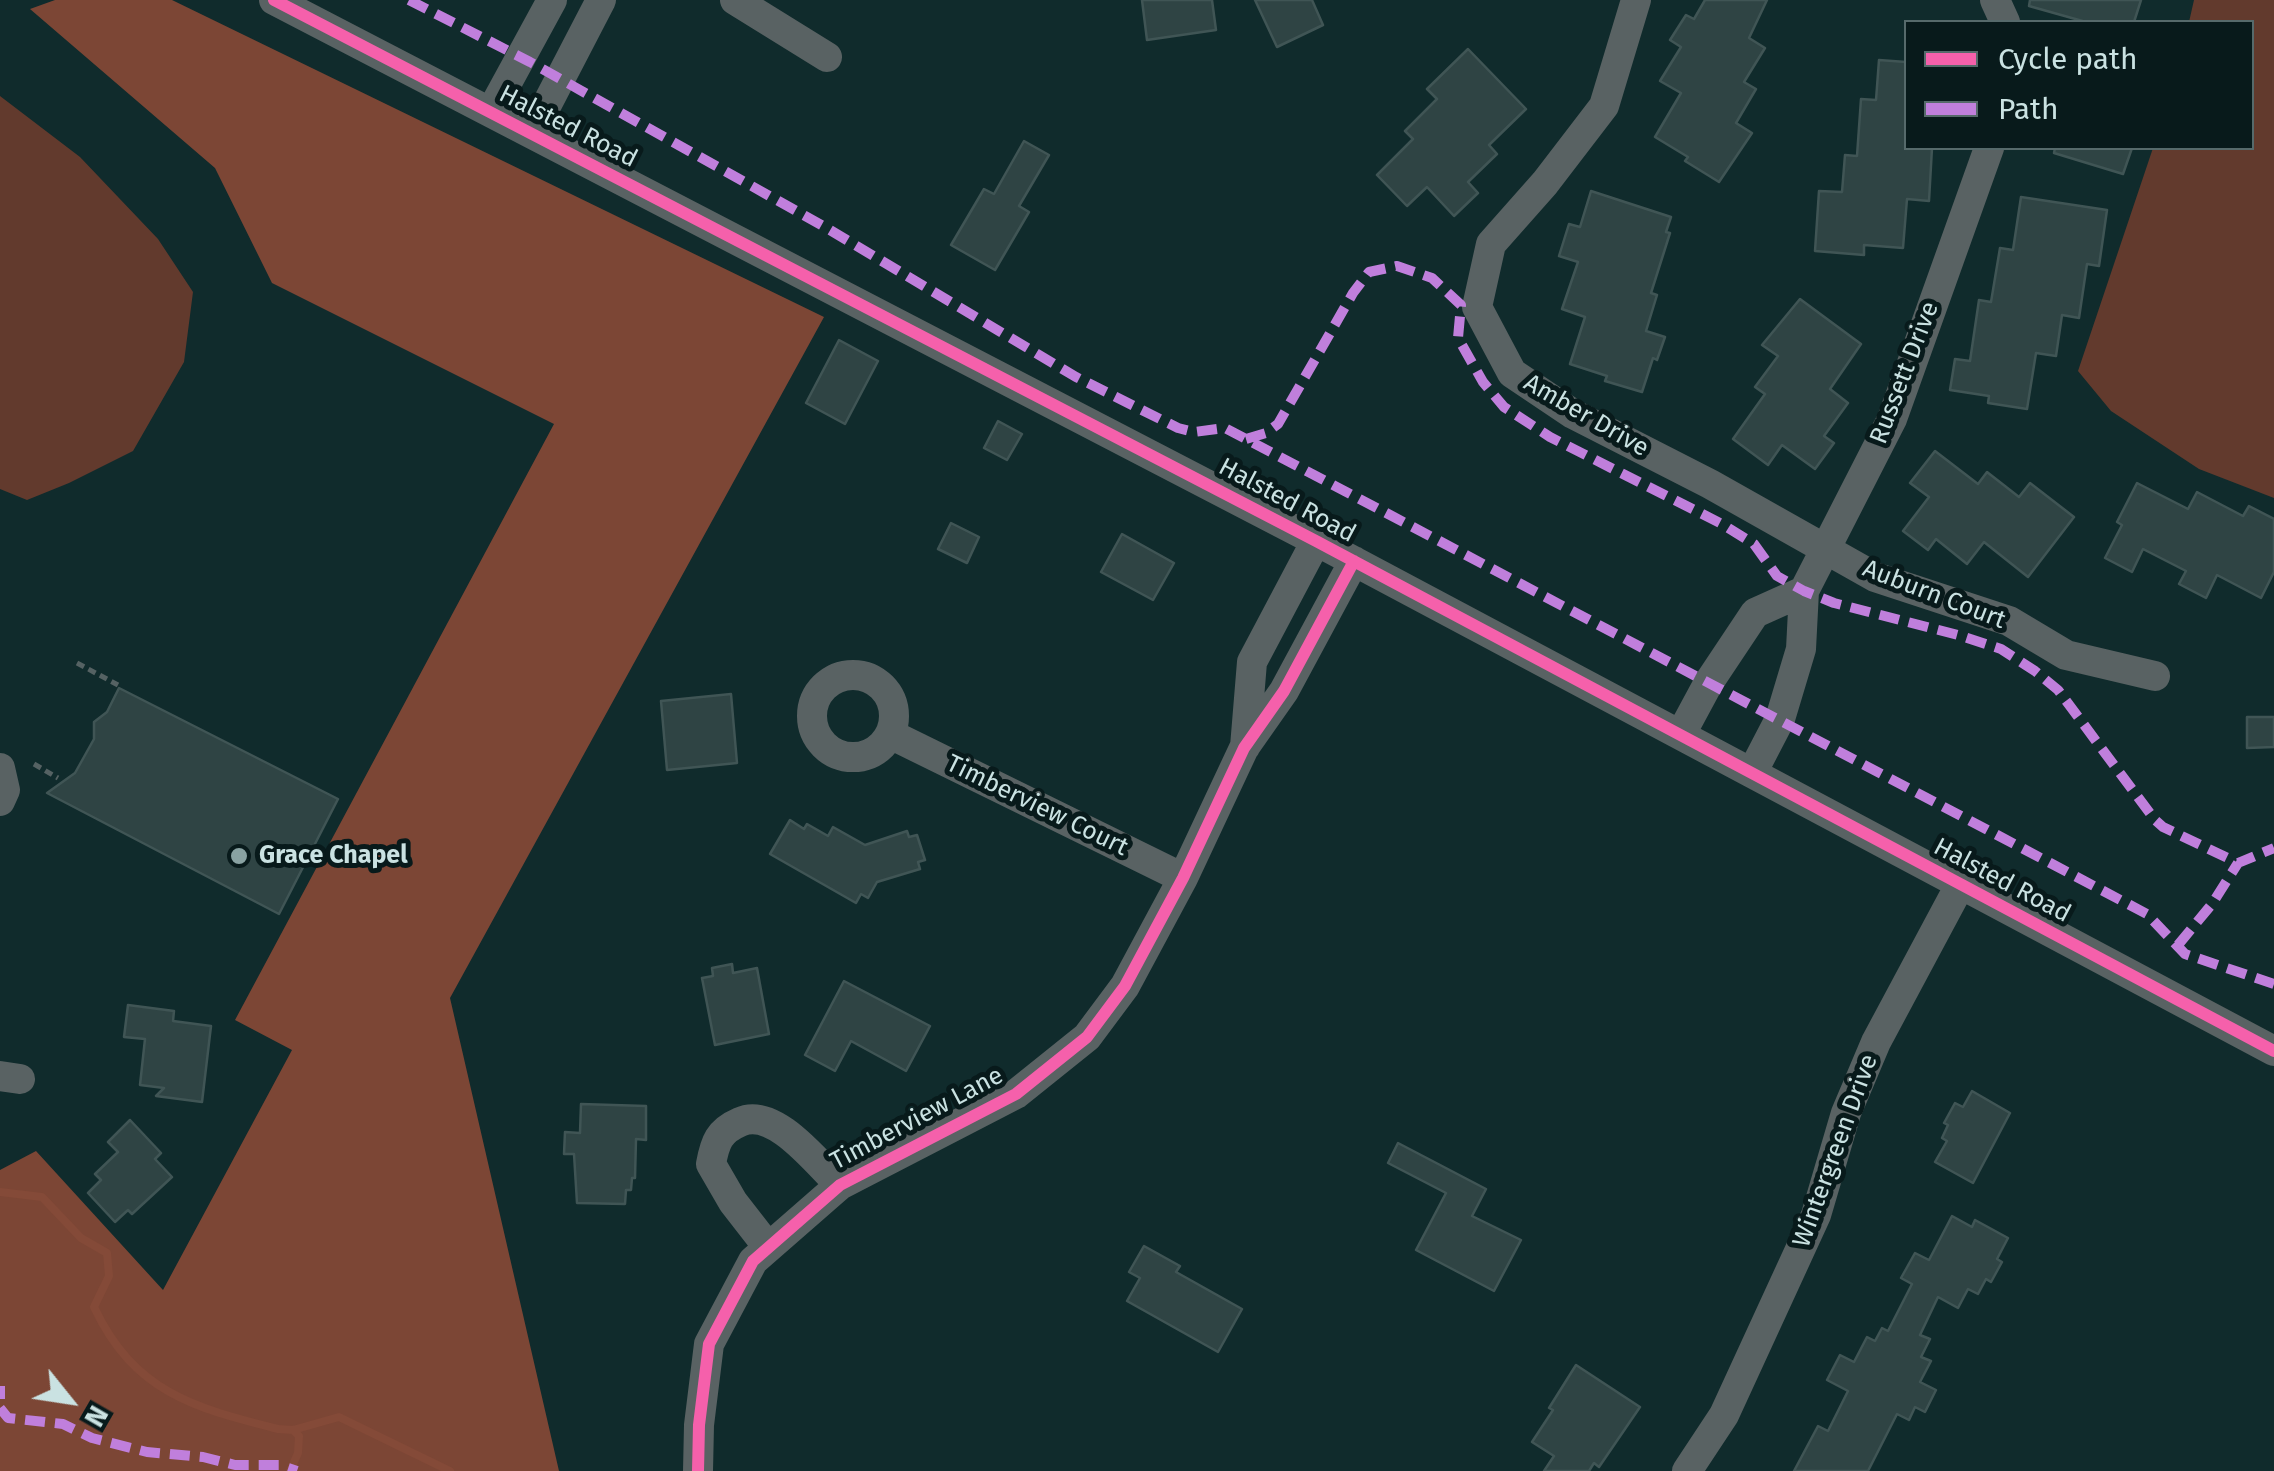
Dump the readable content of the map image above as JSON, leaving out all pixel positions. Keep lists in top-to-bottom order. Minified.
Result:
{"streets":{"street":["Halsted Road","Russett Drive","Amber Drive","Auburn Court","Timberview Court","Timberview Lane","Wintergreen Drive"]},"crossings":[["Halsted Road","Russett Drive"],["Halsted Road","Timberview Lane"],["Halsted Road","Wintergreen Drive"],["Russett Drive","Amber Drive"],["Russett Drive","Auburn Court"],["Amber Drive","Auburn Court"],["Timberview Court","Timberview Lane"]],"places":["Grace Chapel"],"legend":["Cycle path","Path"],"north":"bottom right"}
